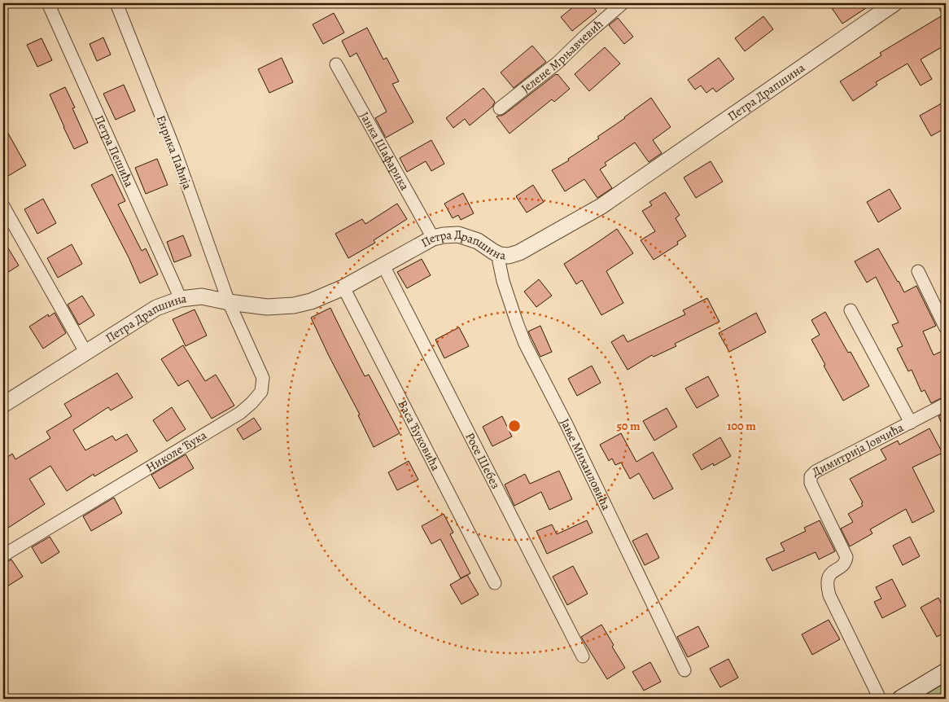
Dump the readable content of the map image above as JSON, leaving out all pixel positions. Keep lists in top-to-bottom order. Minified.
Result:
{"streets":{"street":["Јелене Мрњавчевић","Петра Драпшина","Петра Пешића","Јанка Шафарика","Енрика Паћија","Васа Ћуковића","Николе Ћука","Димитрија Јовчића","Росе Шебез","Јање Михаиловића"]},"crossings":[["Петра Драпшина","Петра Пешића"],["Петра Драпшина","Јанка Шафарика"],["Петра Драпшина","Енрика Паћија"],["Петра Драпшина","Васа Ћуковића"],["Петра Драпшина","Николе Ћука"],["Петра Драпшина","Росе Шебез"],["Петра Драпшина","Јање Михаиловића"],["Енрика Паћија","Николе Ћука"]],"rings":["50 m","100 m"]}
